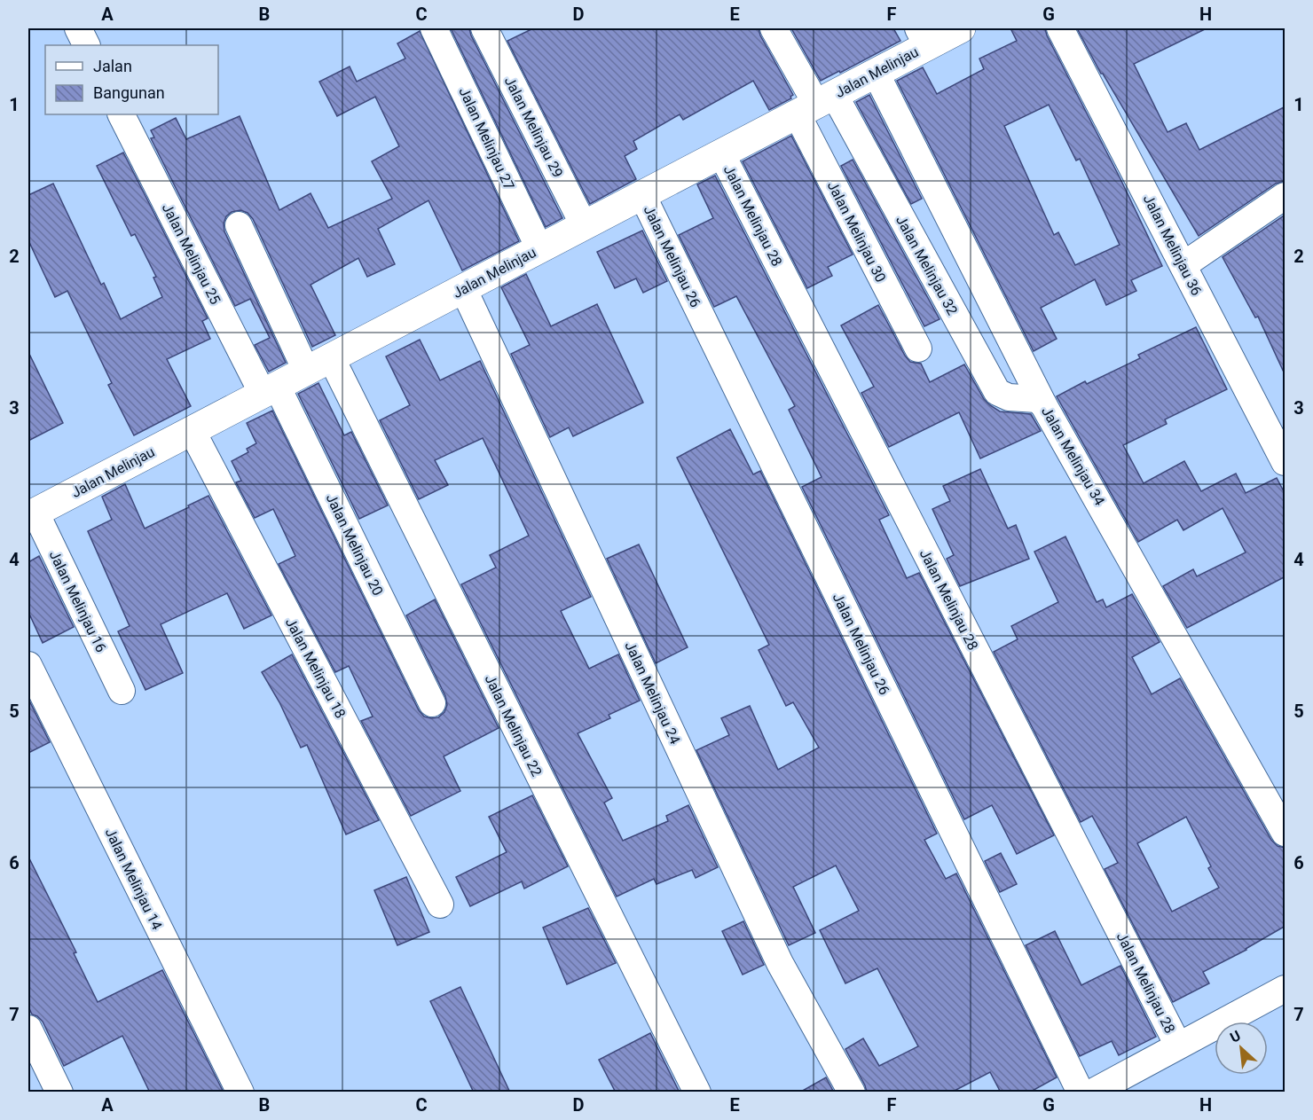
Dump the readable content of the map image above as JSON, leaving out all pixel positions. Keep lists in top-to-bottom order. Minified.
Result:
{"streets":{"street":["Jalan Melinjau","Jalan Melinjau 29","Jalan Melinjau 27","Jalan Melinjau 28","Jalan Melinjau 30","Jalan Melinjau 36","Jalan Melinjau 25","Jalan Melinjau 26","Jalan Melinjau 32","Jalan Melinjau 34","Jalan Melinjau 20","Jalan Melinjau 16","Jalan Melinjau 18","Jalan Melinjau 24","Jalan Melinjau 22","Jalan Melinjau 14"]},"crossings":[["Jalan Melinjau","Jalan Melinjau 29"],["Jalan Melinjau","Jalan Melinjau 27"],["Jalan Melinjau","Jalan Melinjau 28"],["Jalan Melinjau","Jalan Melinjau 30"],["Jalan Melinjau","Jalan Melinjau 25"],["Jalan Melinjau","Jalan Melinjau 26"],["Jalan Melinjau","Jalan Melinjau 32"],["Jalan Melinjau","Jalan Melinjau 34"],["Jalan Melinjau","Jalan Melinjau 20"],["Jalan Melinjau","Jalan Melinjau 16"],["Jalan Melinjau","Jalan Melinjau 18"],["Jalan Melinjau","Jalan Melinjau 24"],["Jalan Melinjau","Jalan Melinjau 22"],["Jalan Melinjau 30","Jalan Melinjau 32"],["Jalan Melinjau 25","Jalan Melinjau 20"],["Jalan Melinjau 32","Jalan Melinjau 34"]],"legend":["Jalan","Bangunan"],"north":"top left","grid":{"columns":["A","B","C","D","E","F","G","H"],"rows":["1","2","3","4","5","6","7"]}}
